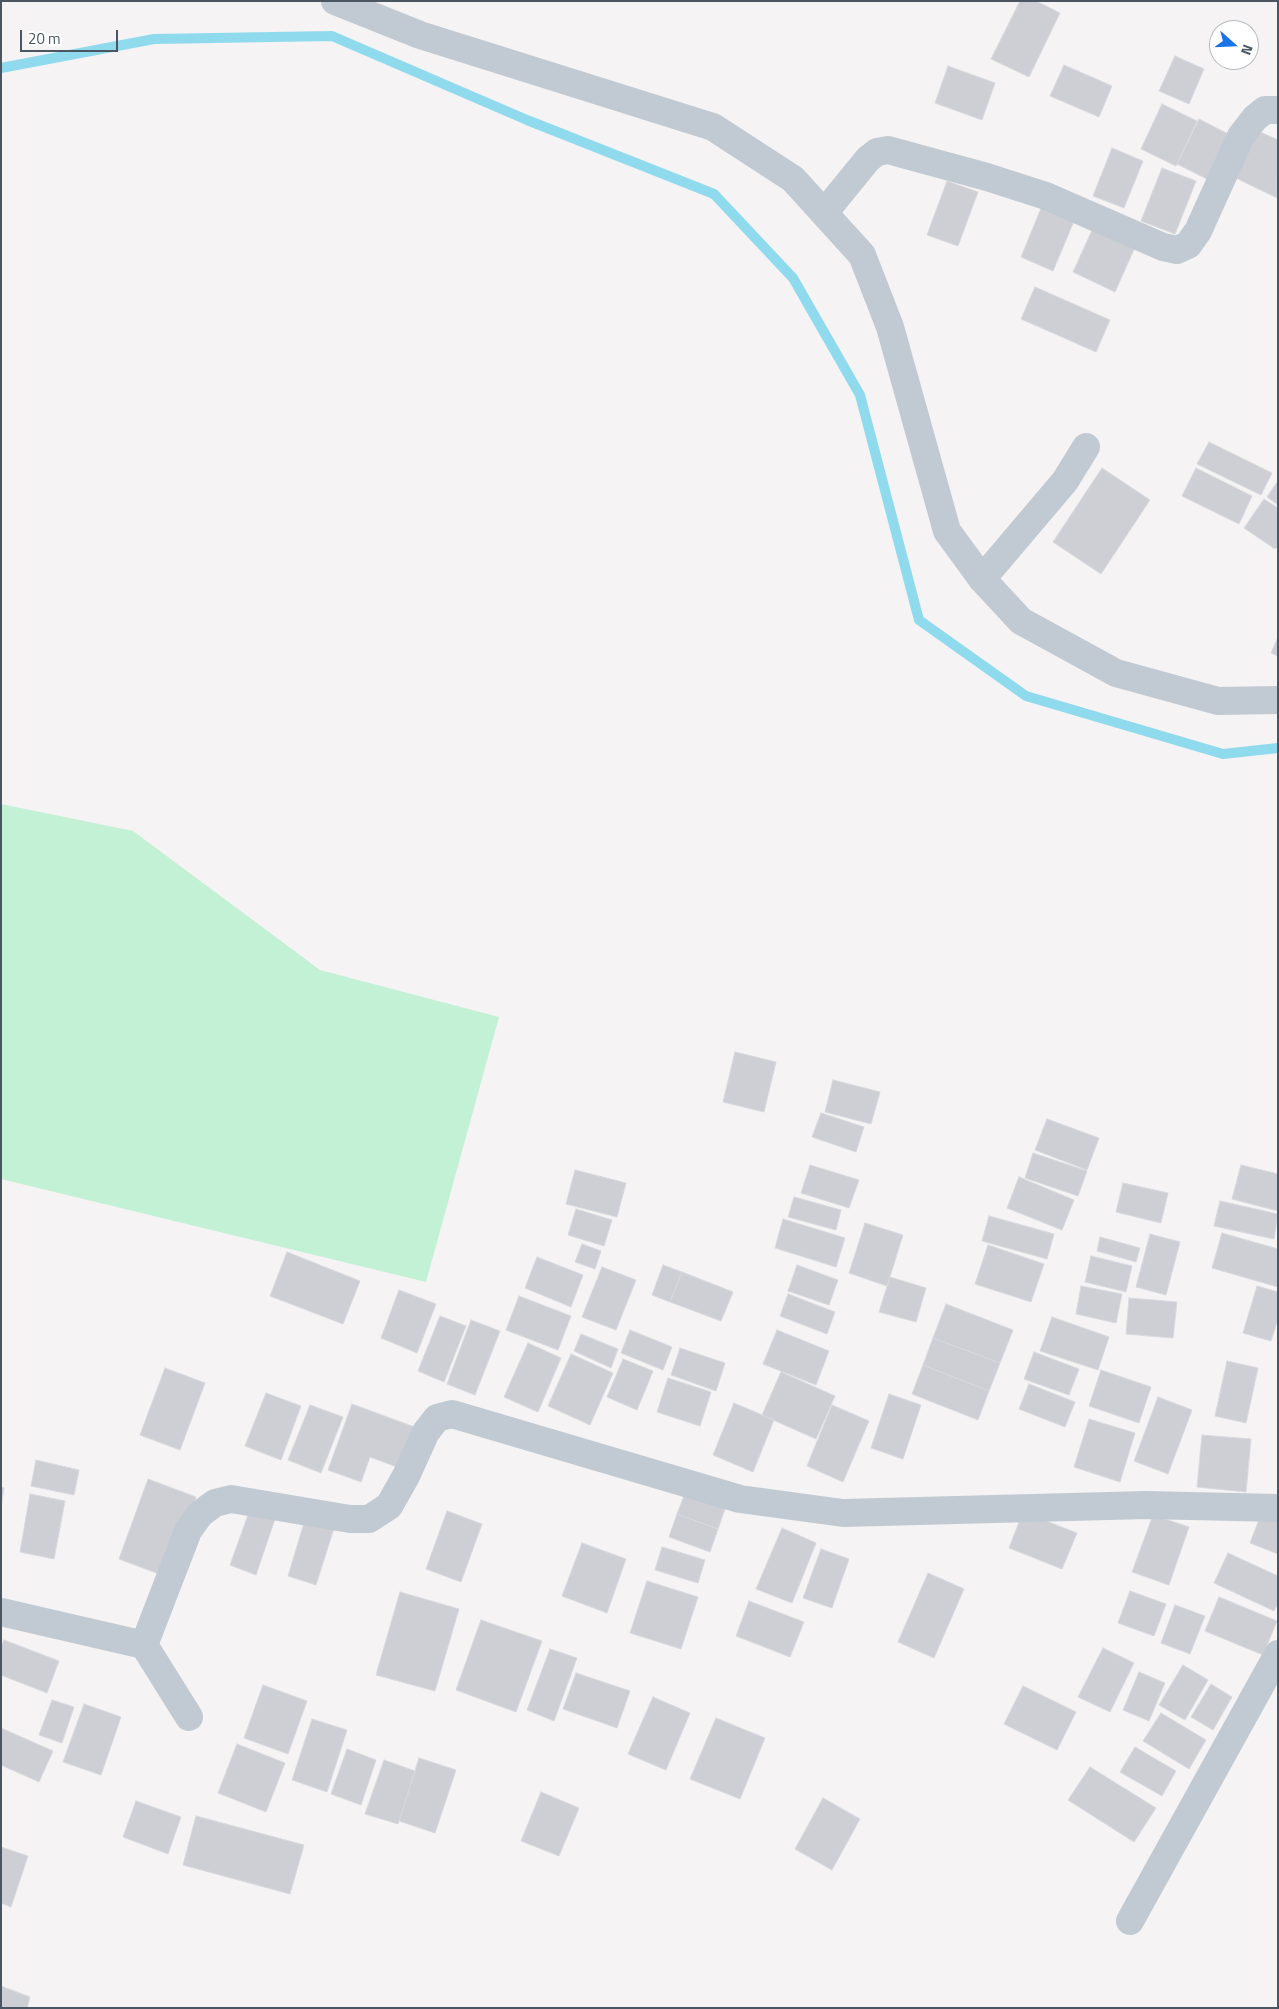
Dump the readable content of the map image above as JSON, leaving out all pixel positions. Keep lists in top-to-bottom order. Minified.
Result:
{"scale_bar":"20 m","north":"right"}
